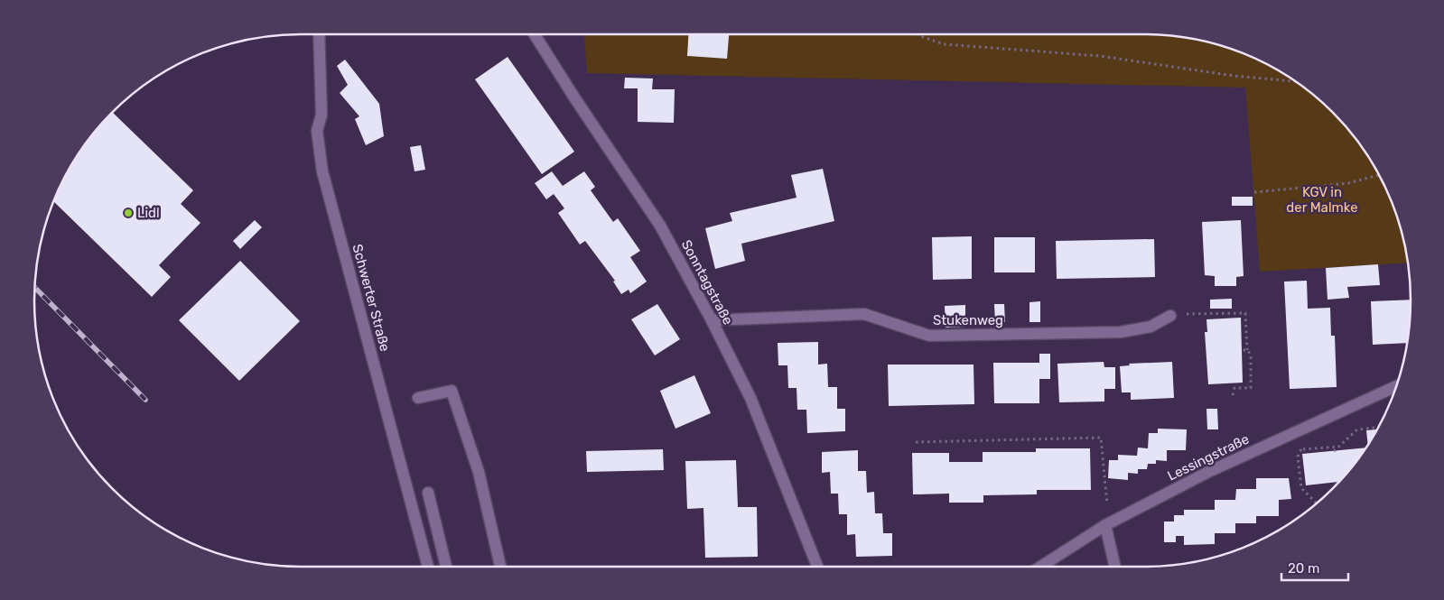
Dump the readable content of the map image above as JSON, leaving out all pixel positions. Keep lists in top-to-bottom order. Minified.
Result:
{"streets":{"street":["Sonntagstraße","Schwerter Straße","Stukenweg","Lessingstraße"]},"crossings":[["Sonntagstraße","Stukenweg"]],"parks":["KGV in der Malmke"],"places":["Lidl"],"scale_bar":"20 m"}
